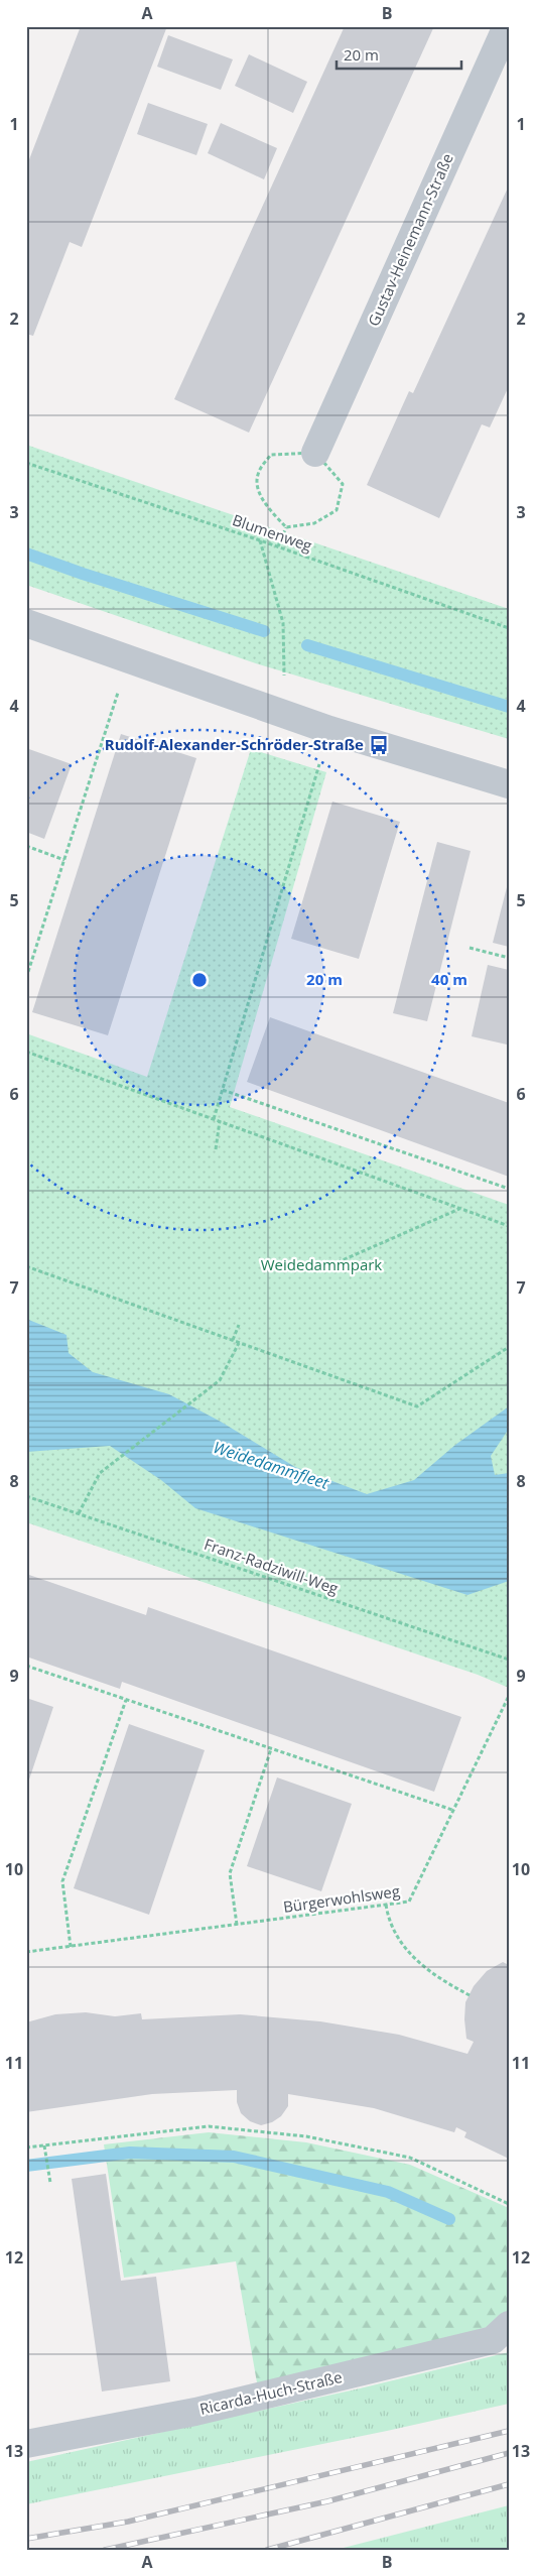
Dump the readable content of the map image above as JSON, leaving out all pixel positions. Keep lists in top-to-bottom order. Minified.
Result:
{"streets":{"street":["Gustav-Heinemann-Straße","Ricarda-Huch-Straße"],"path":["Blumenweg","Franz-Radziwill-Weg","Bürgerwohlsweg"]},"water":["Weidedammfleet"],"parks":["Weidedammpark"],"places":{"bus stop":["Rudolf-Alexander-Schröder-Straße"]},"scale_bar":"20 m","grid":{"columns":["A","B"],"rows":["1","2","3","4","5","6","7","8","9","10","11","12","13"]},"rings":["20 m","40 m"]}
